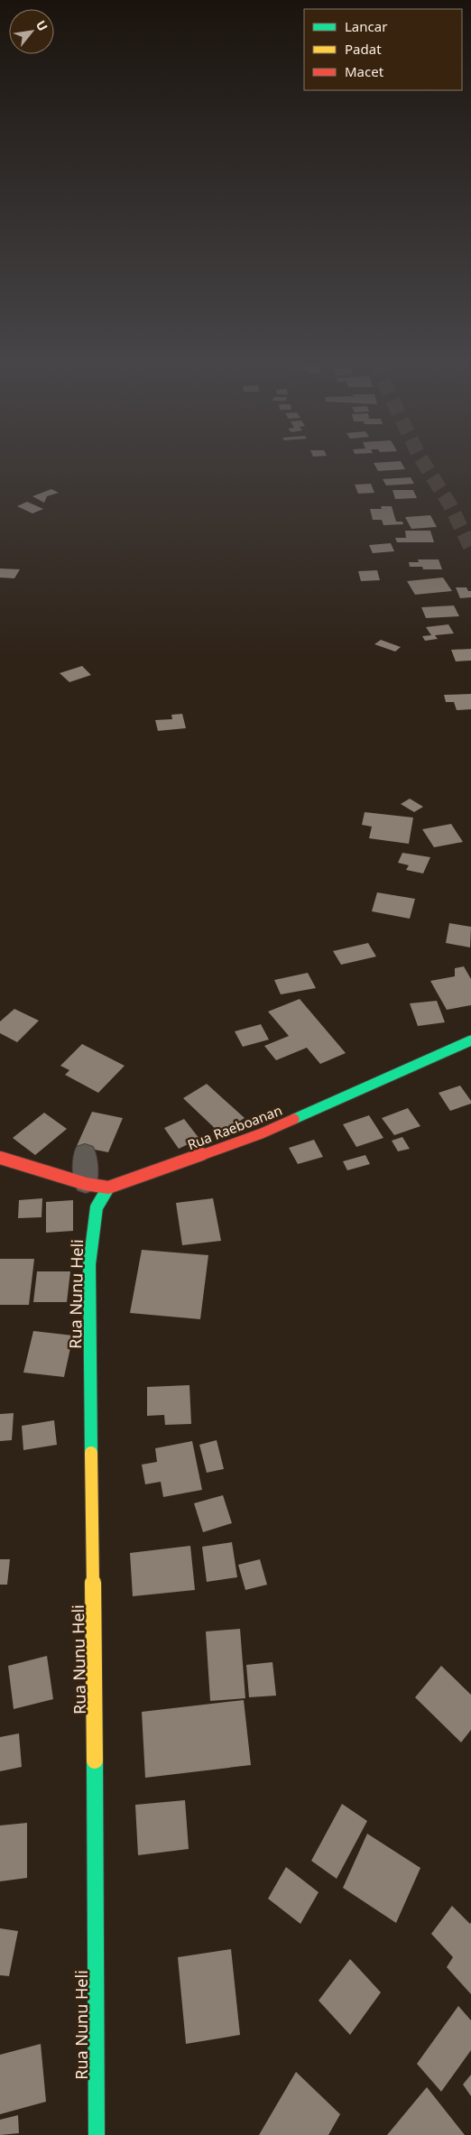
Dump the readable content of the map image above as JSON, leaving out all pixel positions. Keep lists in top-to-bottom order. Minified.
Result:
{"streets":{"street":["Rua Raeboanan","Rua Nunu Heli"]},"crossings":[["Rua Raeboanan","Rua Nunu Heli"]],"legend":["Lancar","Padat","Macet"],"north":"top right"}
